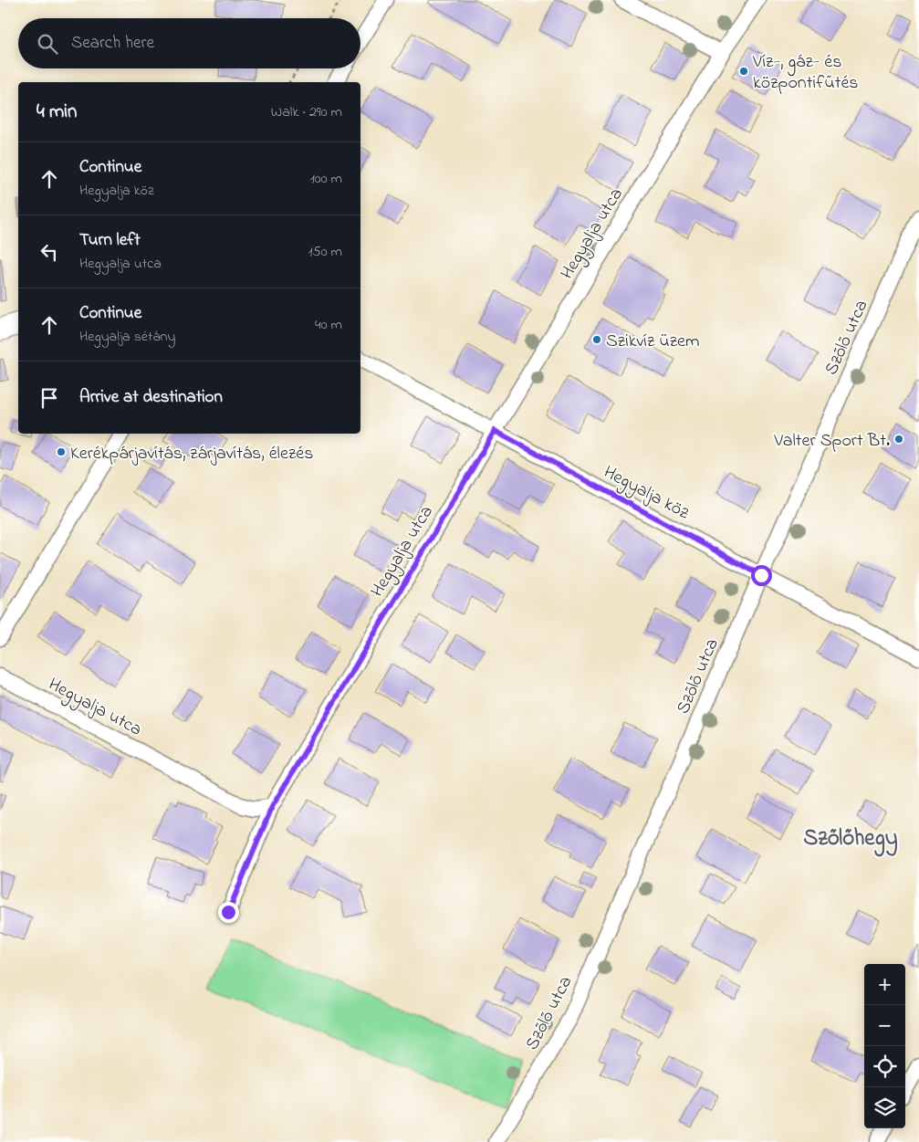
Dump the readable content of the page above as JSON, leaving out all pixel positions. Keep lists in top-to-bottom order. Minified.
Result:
{"streets":{"street":["Hegyalja utca","Szőlő utca","Hegyalja köz"]},"crossings":[["Hegyalja utca","Hegyalja köz"],["Szőlő utca","Hegyalja köz"]],"districts":["Szőlőhegy"],"places":["Víz-, gáz- és központifűtés","Szikvíz üzem","Valter Sport Bt.","Kerékpárjavítás, zárjavítás, élezés"],"page":{"search":"Search here","heading":["4 min","Walk · 290 m"],"list":[["Continue","Hegyalja köz","100 m"],["Turn left","Hegyalja utca","150 m"],["Continue","Hegyalja sétány","40 m"],"Arrive at destination"],"map_buttons":["+","−"]}}
